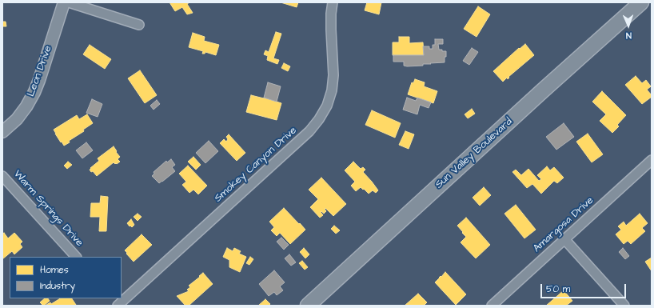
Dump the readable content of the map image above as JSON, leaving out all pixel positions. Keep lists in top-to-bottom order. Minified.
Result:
{"streets":{"main road":["Sun Valley Boulevard"],"street":["Leon Drive","Smokey Canyon Drive","Warm Springs Drive","Amargosa Drive"]},"legend":["Homes","Industry"],"scale_bar":"50 m","north":"bottom"}
